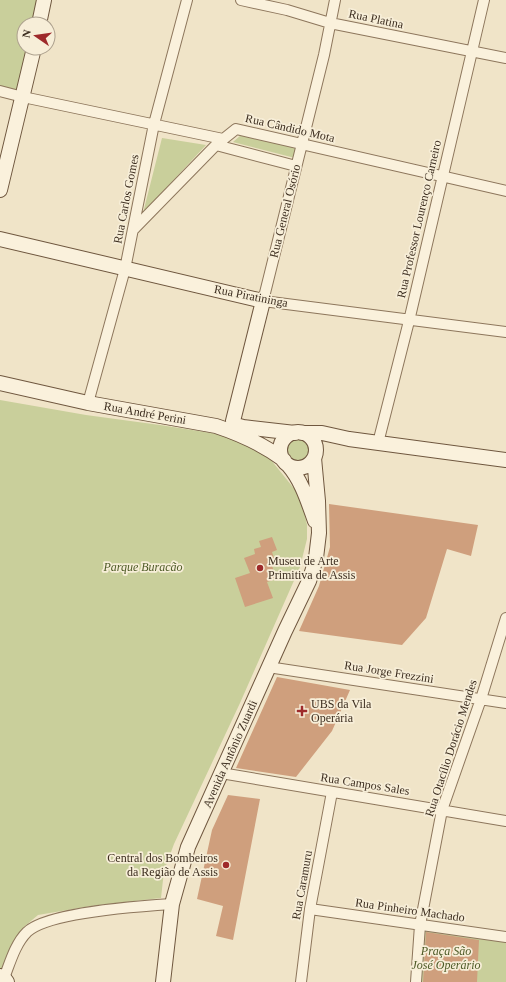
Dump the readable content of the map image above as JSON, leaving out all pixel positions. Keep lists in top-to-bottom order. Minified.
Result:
{"streets":{"main road":["Rua General Osório","Rua Piratininga","Rua André Perini","Avenida Antônio Zuardi"],"street":["Rua Platina","Rua Cândido Mota","Rua Carlos Gomes","Rua Professor Lourenço Carneiro","Rua Jorge Frezzini","Rua Otacílio Dorácio Mendes","Rua Campos Sales","Rua Caramuru","Rua Pinheiro Machado"]},"crossings":[["Rua Platina","Rua General Osório"],["Rua Platina","Rua Professor Lourenço Carneiro"],["Rua Cândido Mota","Rua General Osório"],["Rua Cândido Mota","Rua Professor Lourenço Carneiro"],["Rua Carlos Gomes","Rua Piratininga"],["Rua Carlos Gomes","Rua André Perini"],["Rua General Osório","Rua Piratininga"],["Rua General Osório","Rua André Perini"],["Rua General Osório","Avenida Antônio Zuardi"],["Rua Professor Lourenço Carneiro","Rua Piratininga"],["Rua André Perini","Avenida Antônio Zuardi"],["Rua Jorge Frezzini","Rua Otacílio Dorácio Mendes"],["Rua Jorge Frezzini","Avenida Antônio Zuardi"],["Rua Otacílio Dorácio Mendes","Rua Campos Sales"],["Rua Otacílio Dorácio Mendes","Rua Pinheiro Machado"],["Avenida Antônio Zuardi","Rua Campos Sales"],["Rua Campos Sales","Rua Caramuru"],["Rua Caramuru","Rua Pinheiro Machado"]],"parks":["Parque Buracão","Praça São José Operário"],"places":{"other":["Museu de Arte Primitiva de Assis","Central dos Bombeiros da Região de Assis"],"health":["UBS da Vila Operária"]},"north":"left"}
